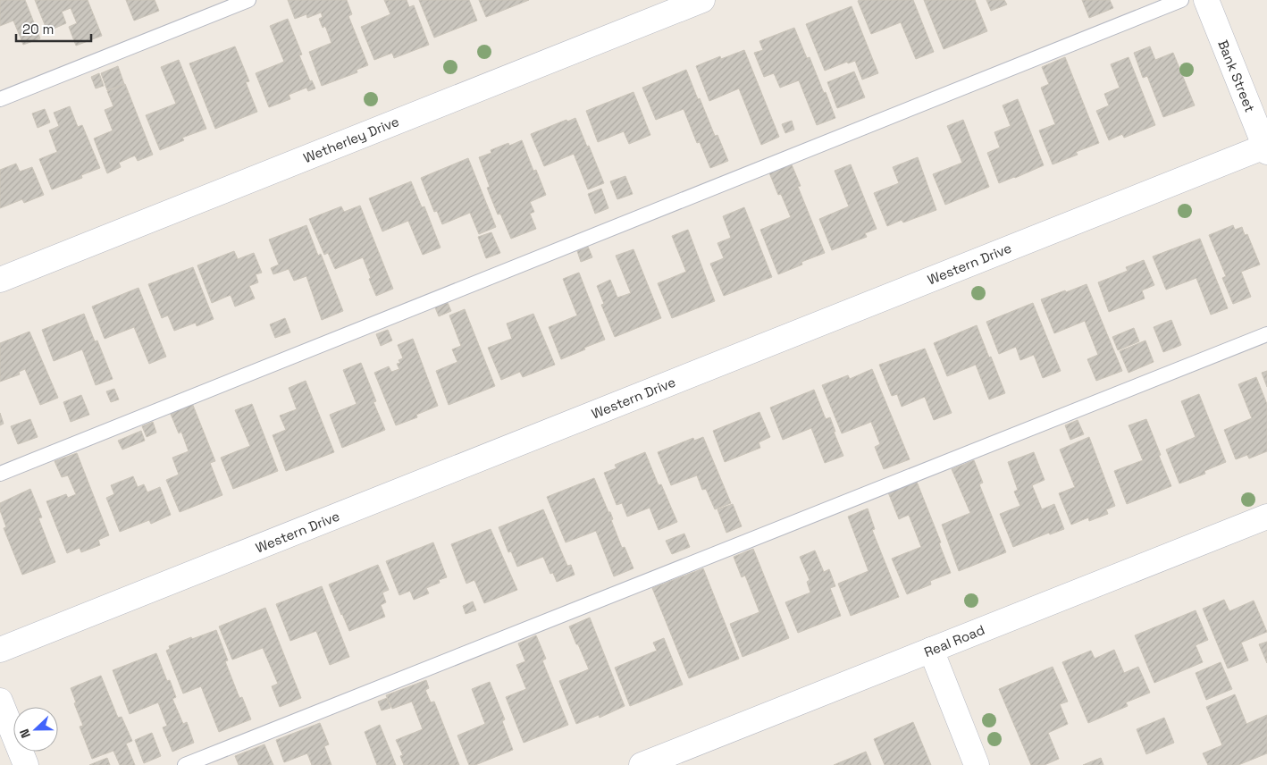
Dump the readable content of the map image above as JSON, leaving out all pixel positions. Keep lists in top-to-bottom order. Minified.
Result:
{"streets":{"street":["Bank Street","Wetherley Drive","Western Drive","Real Road"]},"crossings":[["Bank Street","Western Drive"]],"scale_bar":"20 m","north":"left"}
